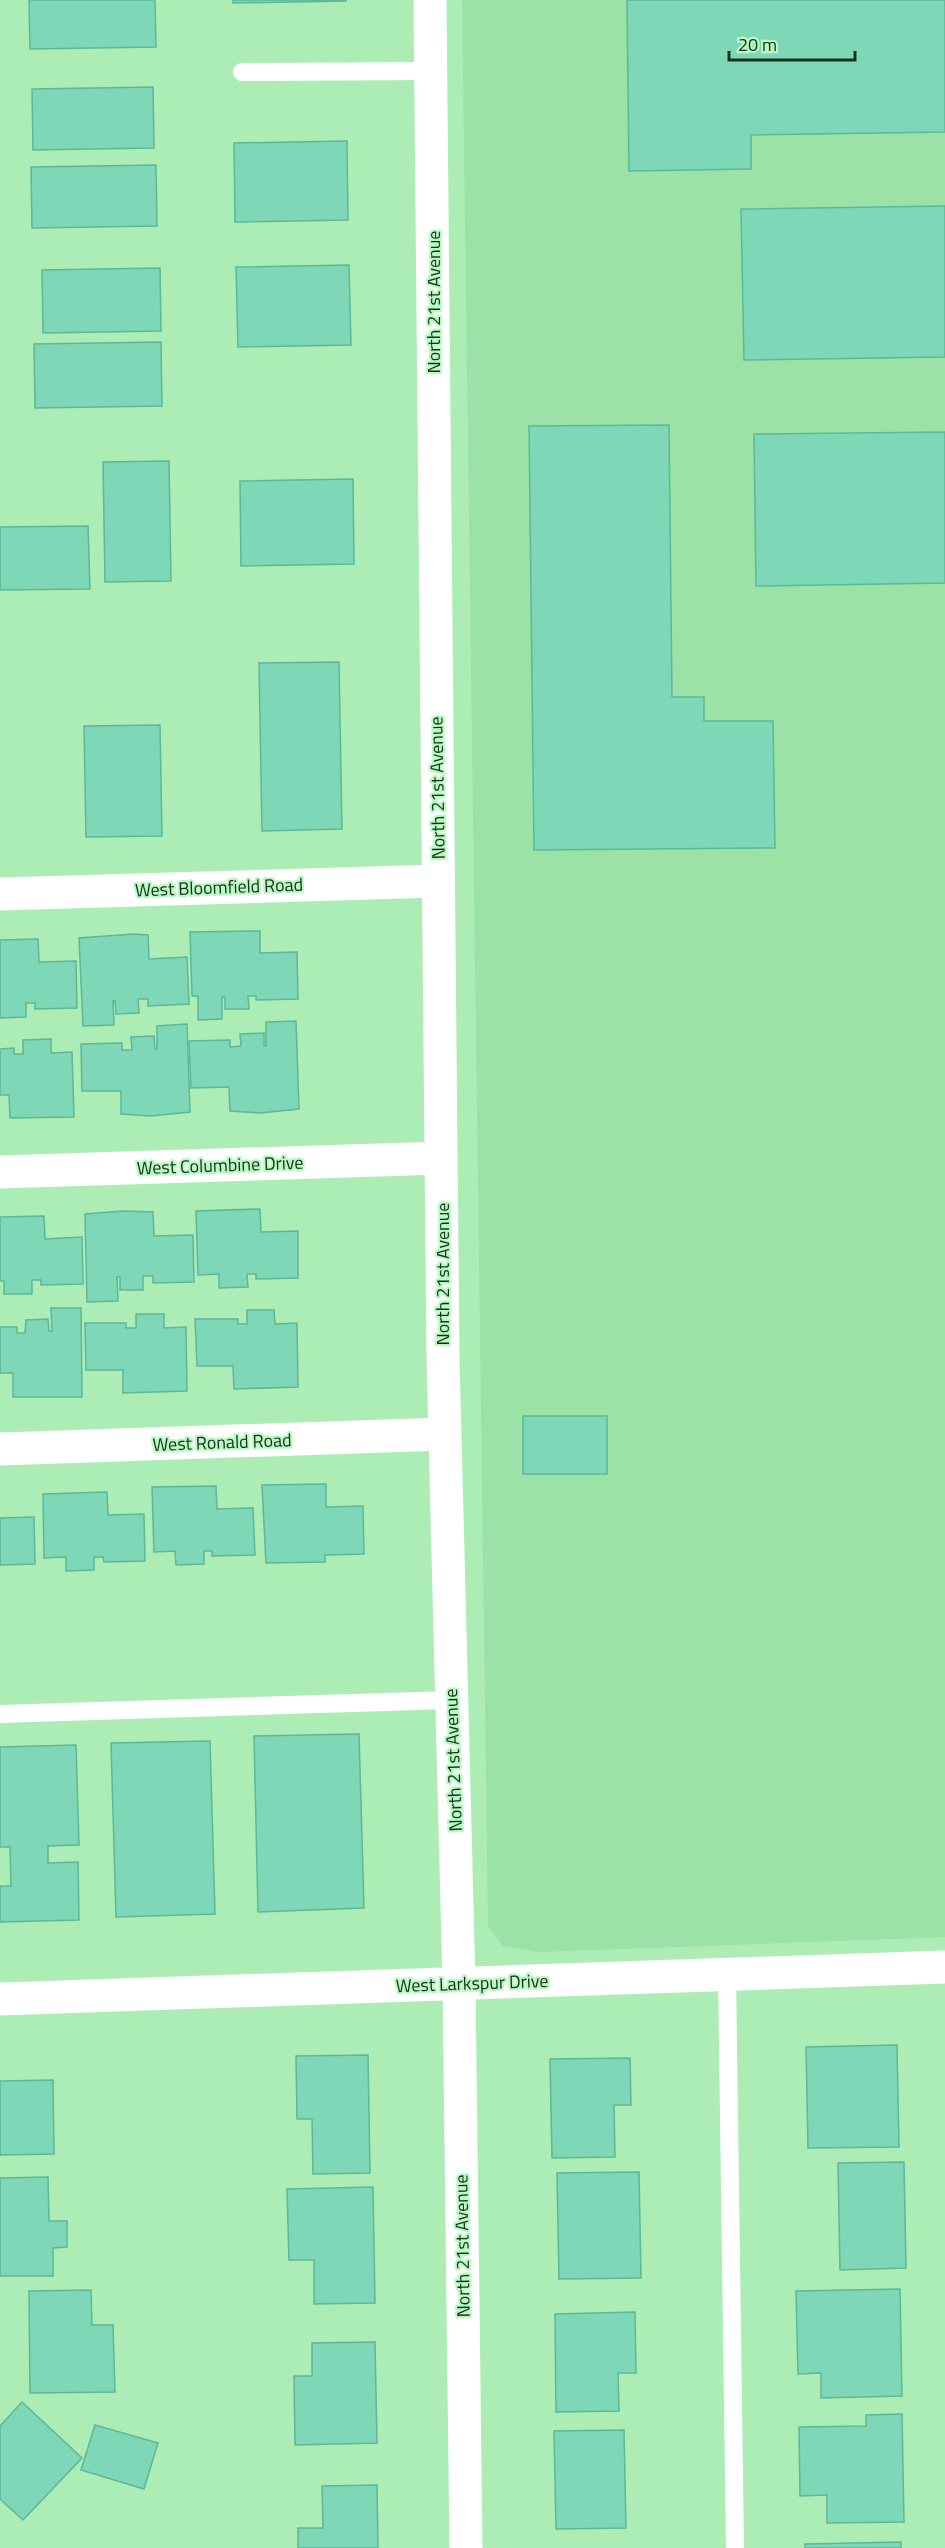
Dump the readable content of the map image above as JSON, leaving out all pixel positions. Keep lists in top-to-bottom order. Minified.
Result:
{"streets":{"street":["North 21st Avenue","West Bloomfield Road","West Columbine Drive","West Ronald Road","West Larkspur Drive"]},"crossings":[["North 21st Avenue","West Bloomfield Road"],["North 21st Avenue","West Columbine Drive"],["North 21st Avenue","West Ronald Road"],["North 21st Avenue","West Larkspur Drive"]],"scale_bar":"20 m"}
